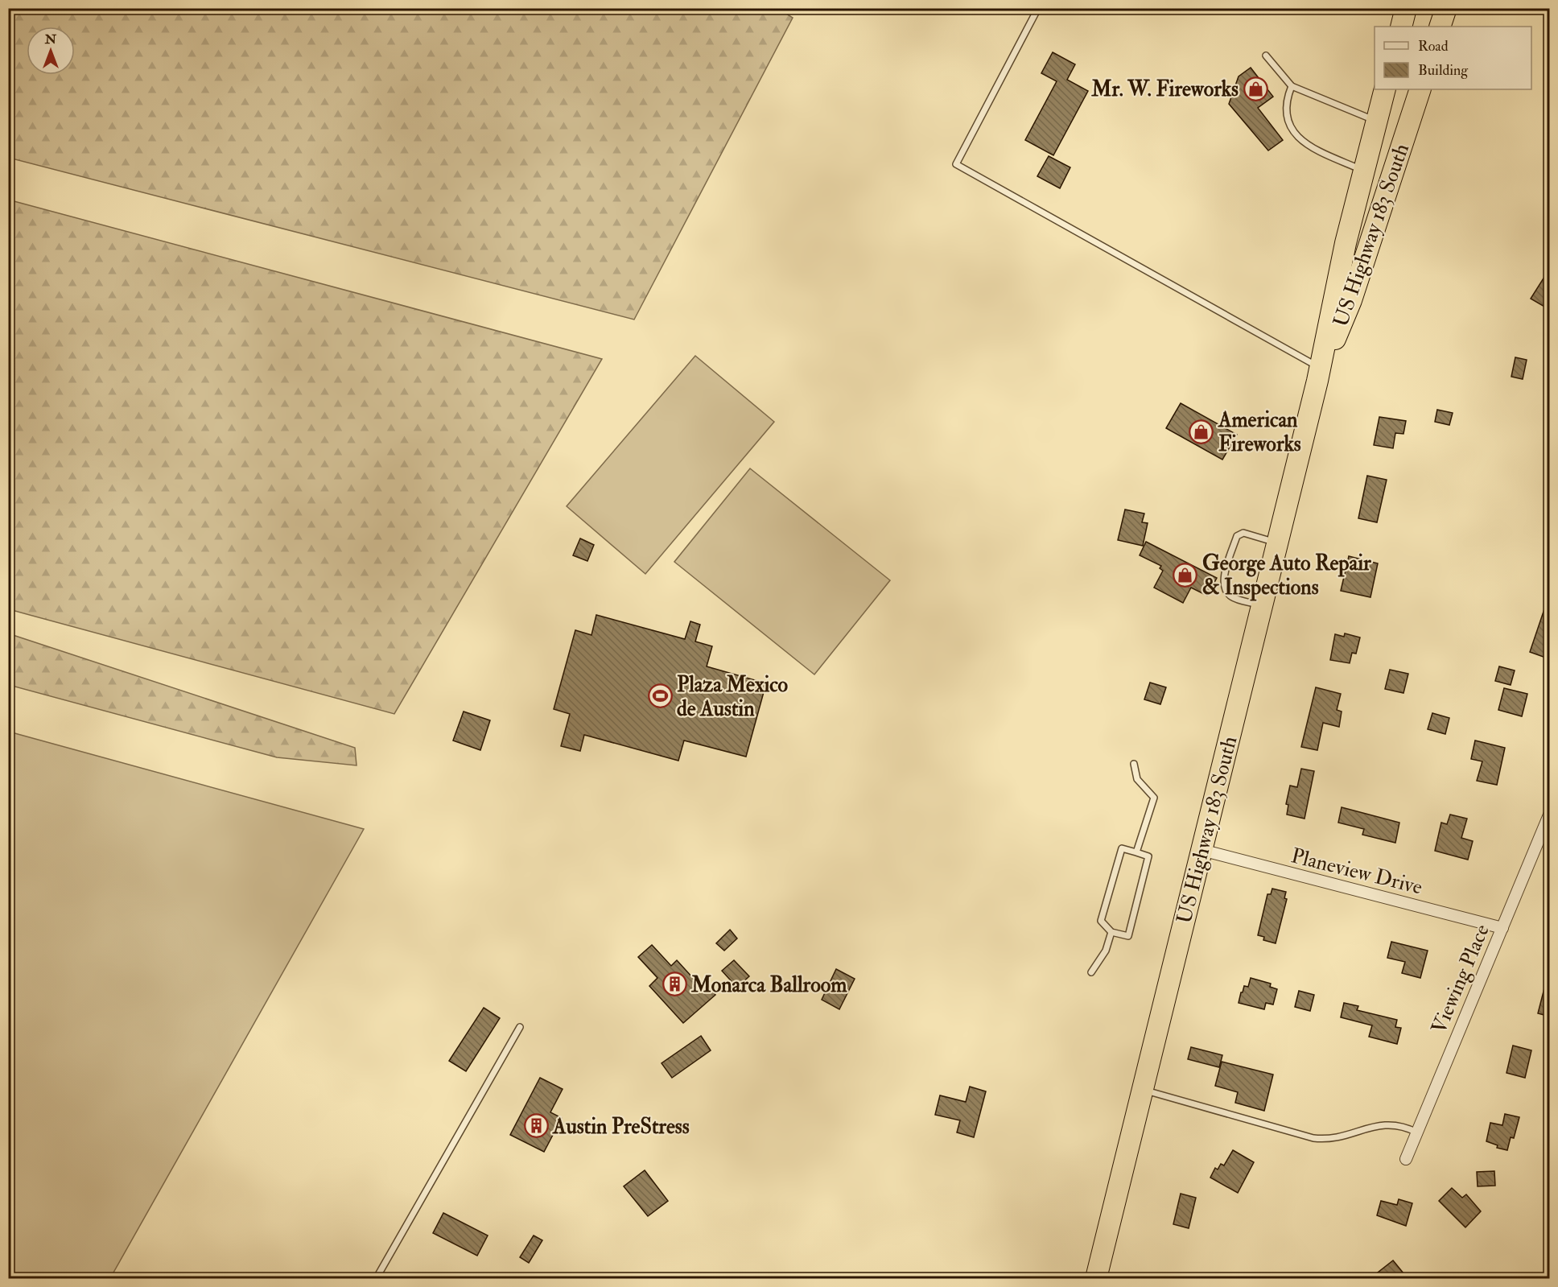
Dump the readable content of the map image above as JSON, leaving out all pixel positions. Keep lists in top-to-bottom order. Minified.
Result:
{"streets":{"highway":["US Highway 183 South"],"street":["Planeview Drive","Viewing Place"]},"crossings":[["US Highway 183 South","Planeview Drive"],["Planeview Drive","Viewing Place"]],"places":{"shop":["Mr. W. Fireworks","American Fireworks","George Auto Repair & Inspections"],"sports":["Plaza Mexico de Austin"],"building":["Monarca Ballroom","Austin PreStress"]},"legend":["Road","Building"],"north":"top"}
